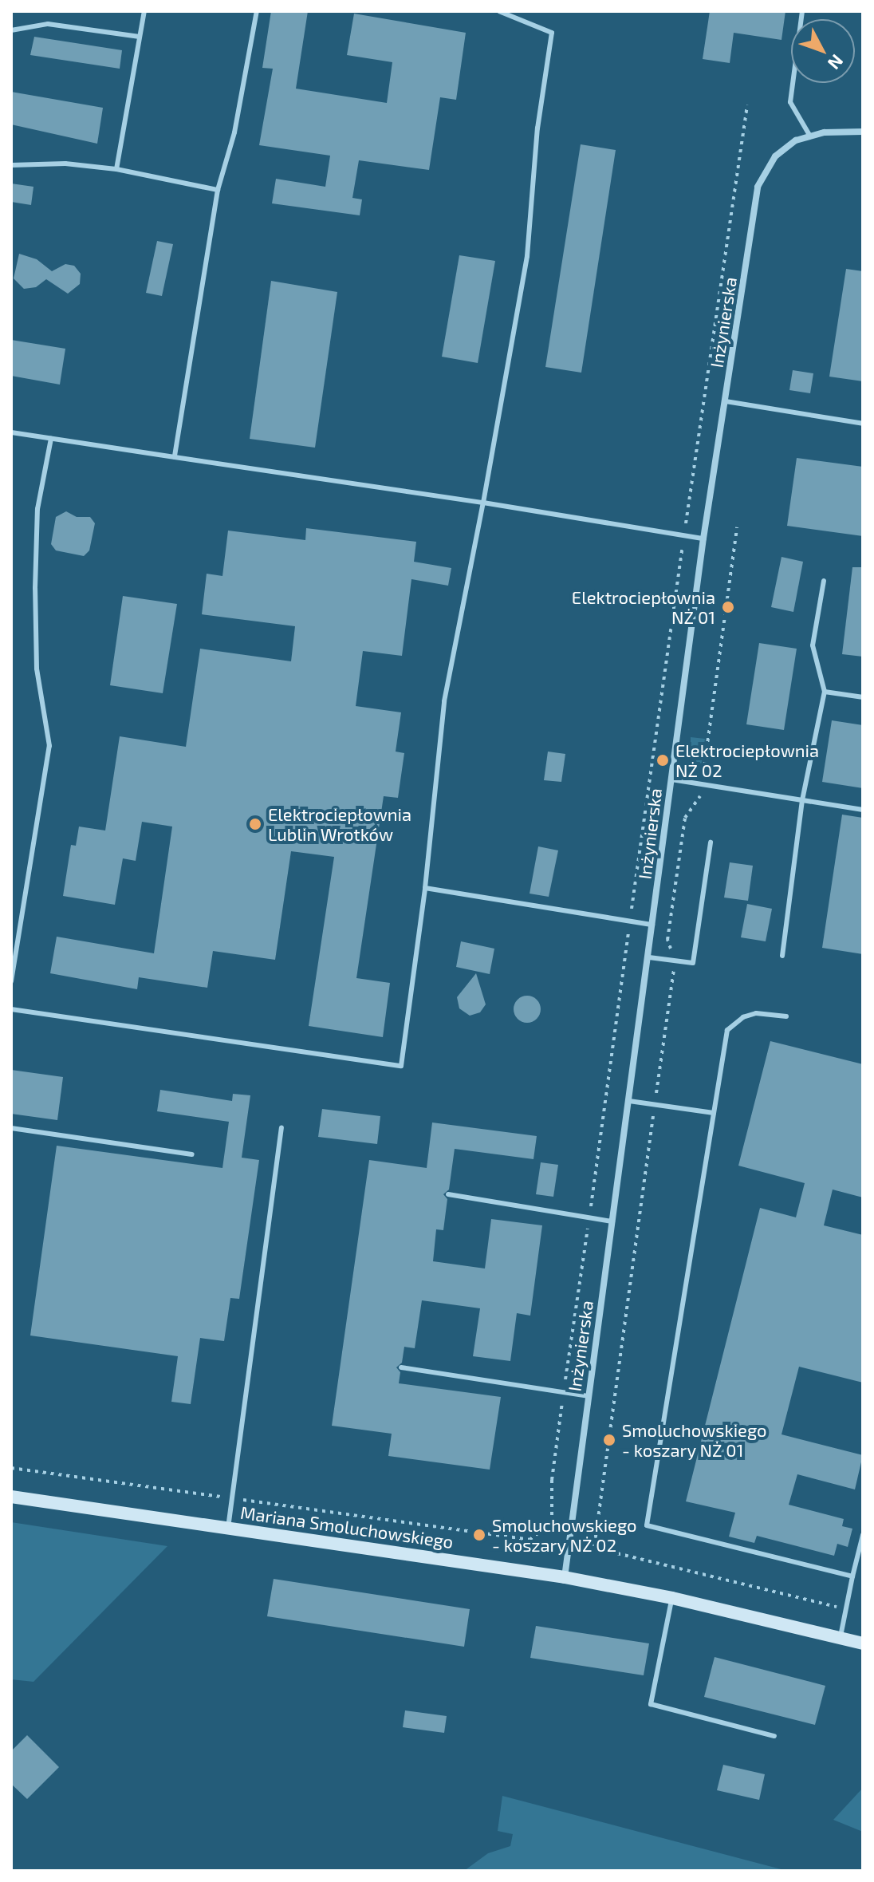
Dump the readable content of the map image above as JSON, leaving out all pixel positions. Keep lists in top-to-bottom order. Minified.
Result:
{"streets":{"street":["Inżynierska","Mariana Smoluchowskiego"]},"crossings":[["Inżynierska","Mariana Smoluchowskiego"]],"places":["Elektrociepłownia NŻ 01","Elektrociepłownia NŻ 02","Elektrociepłownia Lublin Wrotków","Smoluchowskiego - koszary NŻ 01","Smoluchowskiego - koszary NŻ 02"],"north":"bottom right"}
